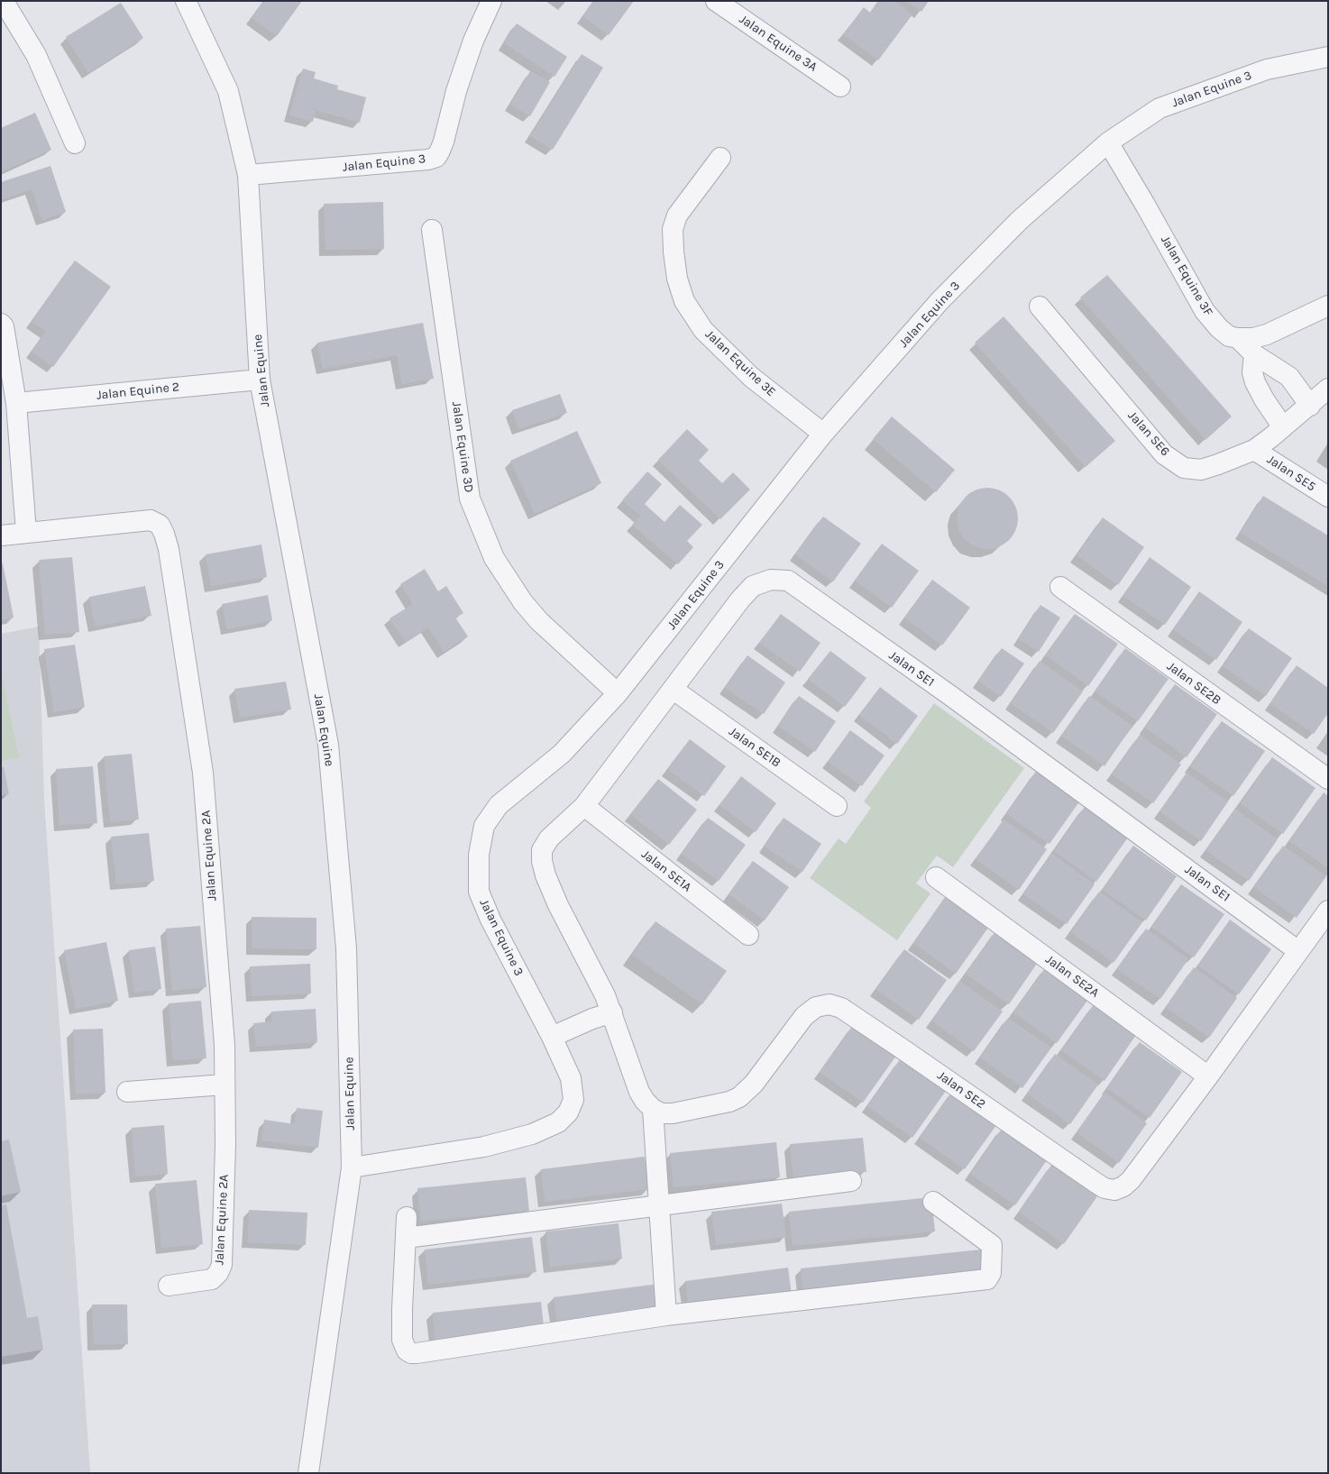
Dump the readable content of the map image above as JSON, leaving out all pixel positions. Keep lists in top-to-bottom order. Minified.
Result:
{"streets":{"street":["Jalan Equine 3A","Jalan Equine 3","Jalan Equine 3F","Jalan Equine 3E","Jalan Equine","Jalan Equine 2","Jalan SE6","Jalan Equine 3D","Jalan SE5","Jalan SE1","Jalan SE2B","Jalan SE1B","Jalan Equine 2A","Jalan SE1A","Jalan SE2A","Jalan SE2"]},"crossings":[["Jalan Equine 3","Jalan Equine 3F"],["Jalan Equine 3","Jalan Equine 3E"],["Jalan Equine 3","Jalan Equine"],["Jalan Equine 3","Jalan Equine 3D"],["Jalan Equine 3F","Jalan SE6"],["Jalan Equine","Jalan Equine 2"],["Jalan SE6","Jalan SE5"],["Jalan SE1","Jalan SE1B"],["Jalan SE1","Jalan SE1A"],["Jalan SE1","Jalan SE2"],["Jalan SE2A","Jalan SE2"]]}
